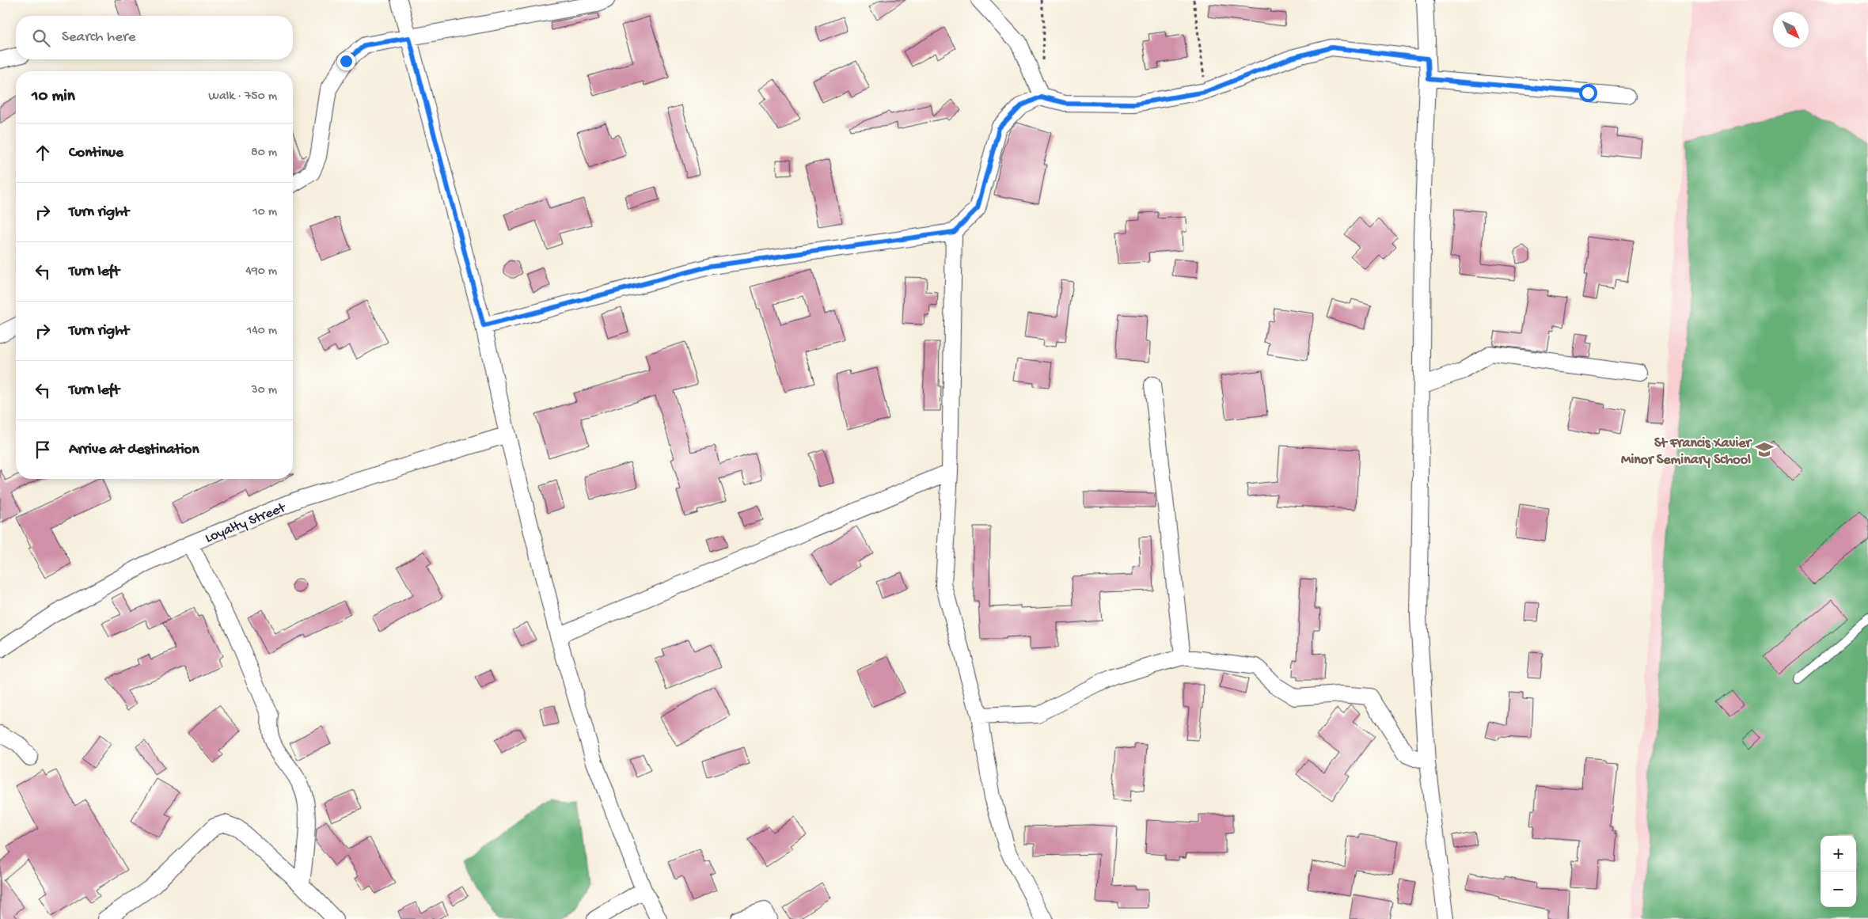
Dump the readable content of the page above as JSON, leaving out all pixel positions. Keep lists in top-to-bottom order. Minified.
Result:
{"streets":{"street":["Loyalty Street"]},"places":{"school or university":["St Francis Xavier Minor Seminary School"]},"north":"bottom right","page":{"search":"Search here","heading":["10 min","Walk · 750 m"],"list":[["Continue","80 m"],["Turn right","10 m"],["Turn left","490 m"],["Turn right","140 m"],["Turn left","30 m"],"Arrive at destination"],"map_buttons":["+","−"]}}
